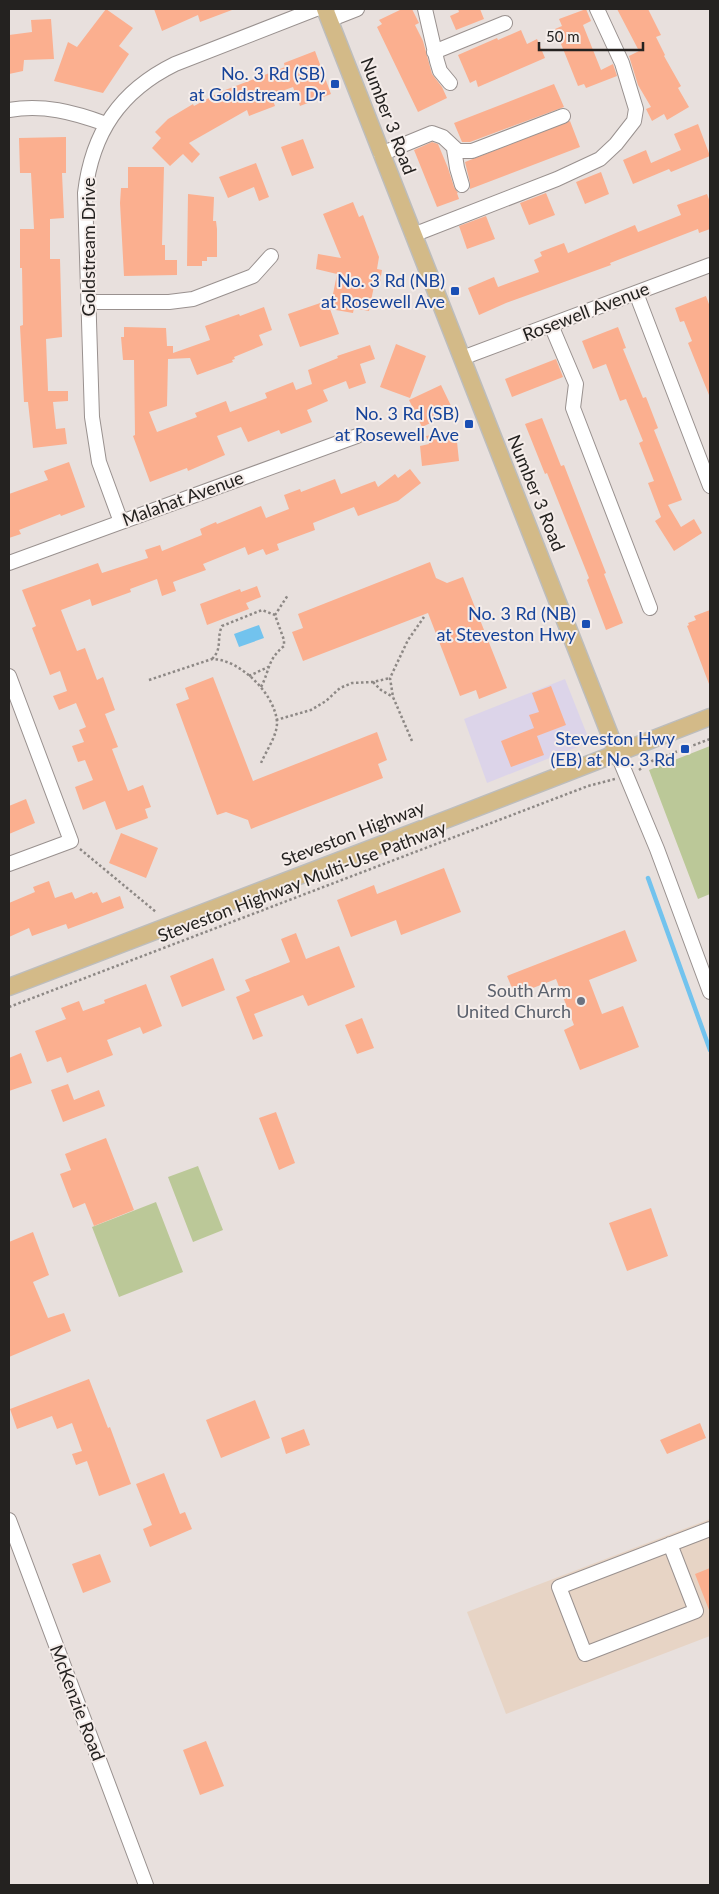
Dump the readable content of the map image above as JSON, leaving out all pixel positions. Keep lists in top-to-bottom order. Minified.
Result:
{"streets":{"main road":["Number 3 Road","Steveston Highway"],"street":["Goldstream Drive","Rosewell Avenue","Malahat Avenue","McKenzie Road"],"path":["Steveston Highway Multi-Use Pathway"]},"crossings":[["Number 3 Road","Rosewell Avenue"],["Number 3 Road","Steveston Highway"],["Goldstream Drive","Malahat Avenue"]],"places":{"transit":["No. 3 Rd (SB) at Goldstream Dr","No. 3 Rd (NB) at Rosewell Ave","No. 3 Rd (SB) at Rosewell Ave","No. 3 Rd (NB) at Steveston Hwy","Steveston Hwy (EB) at No. 3 Rd"],"other":["South Arm United Church"]},"scale_bar":"50 m"}
